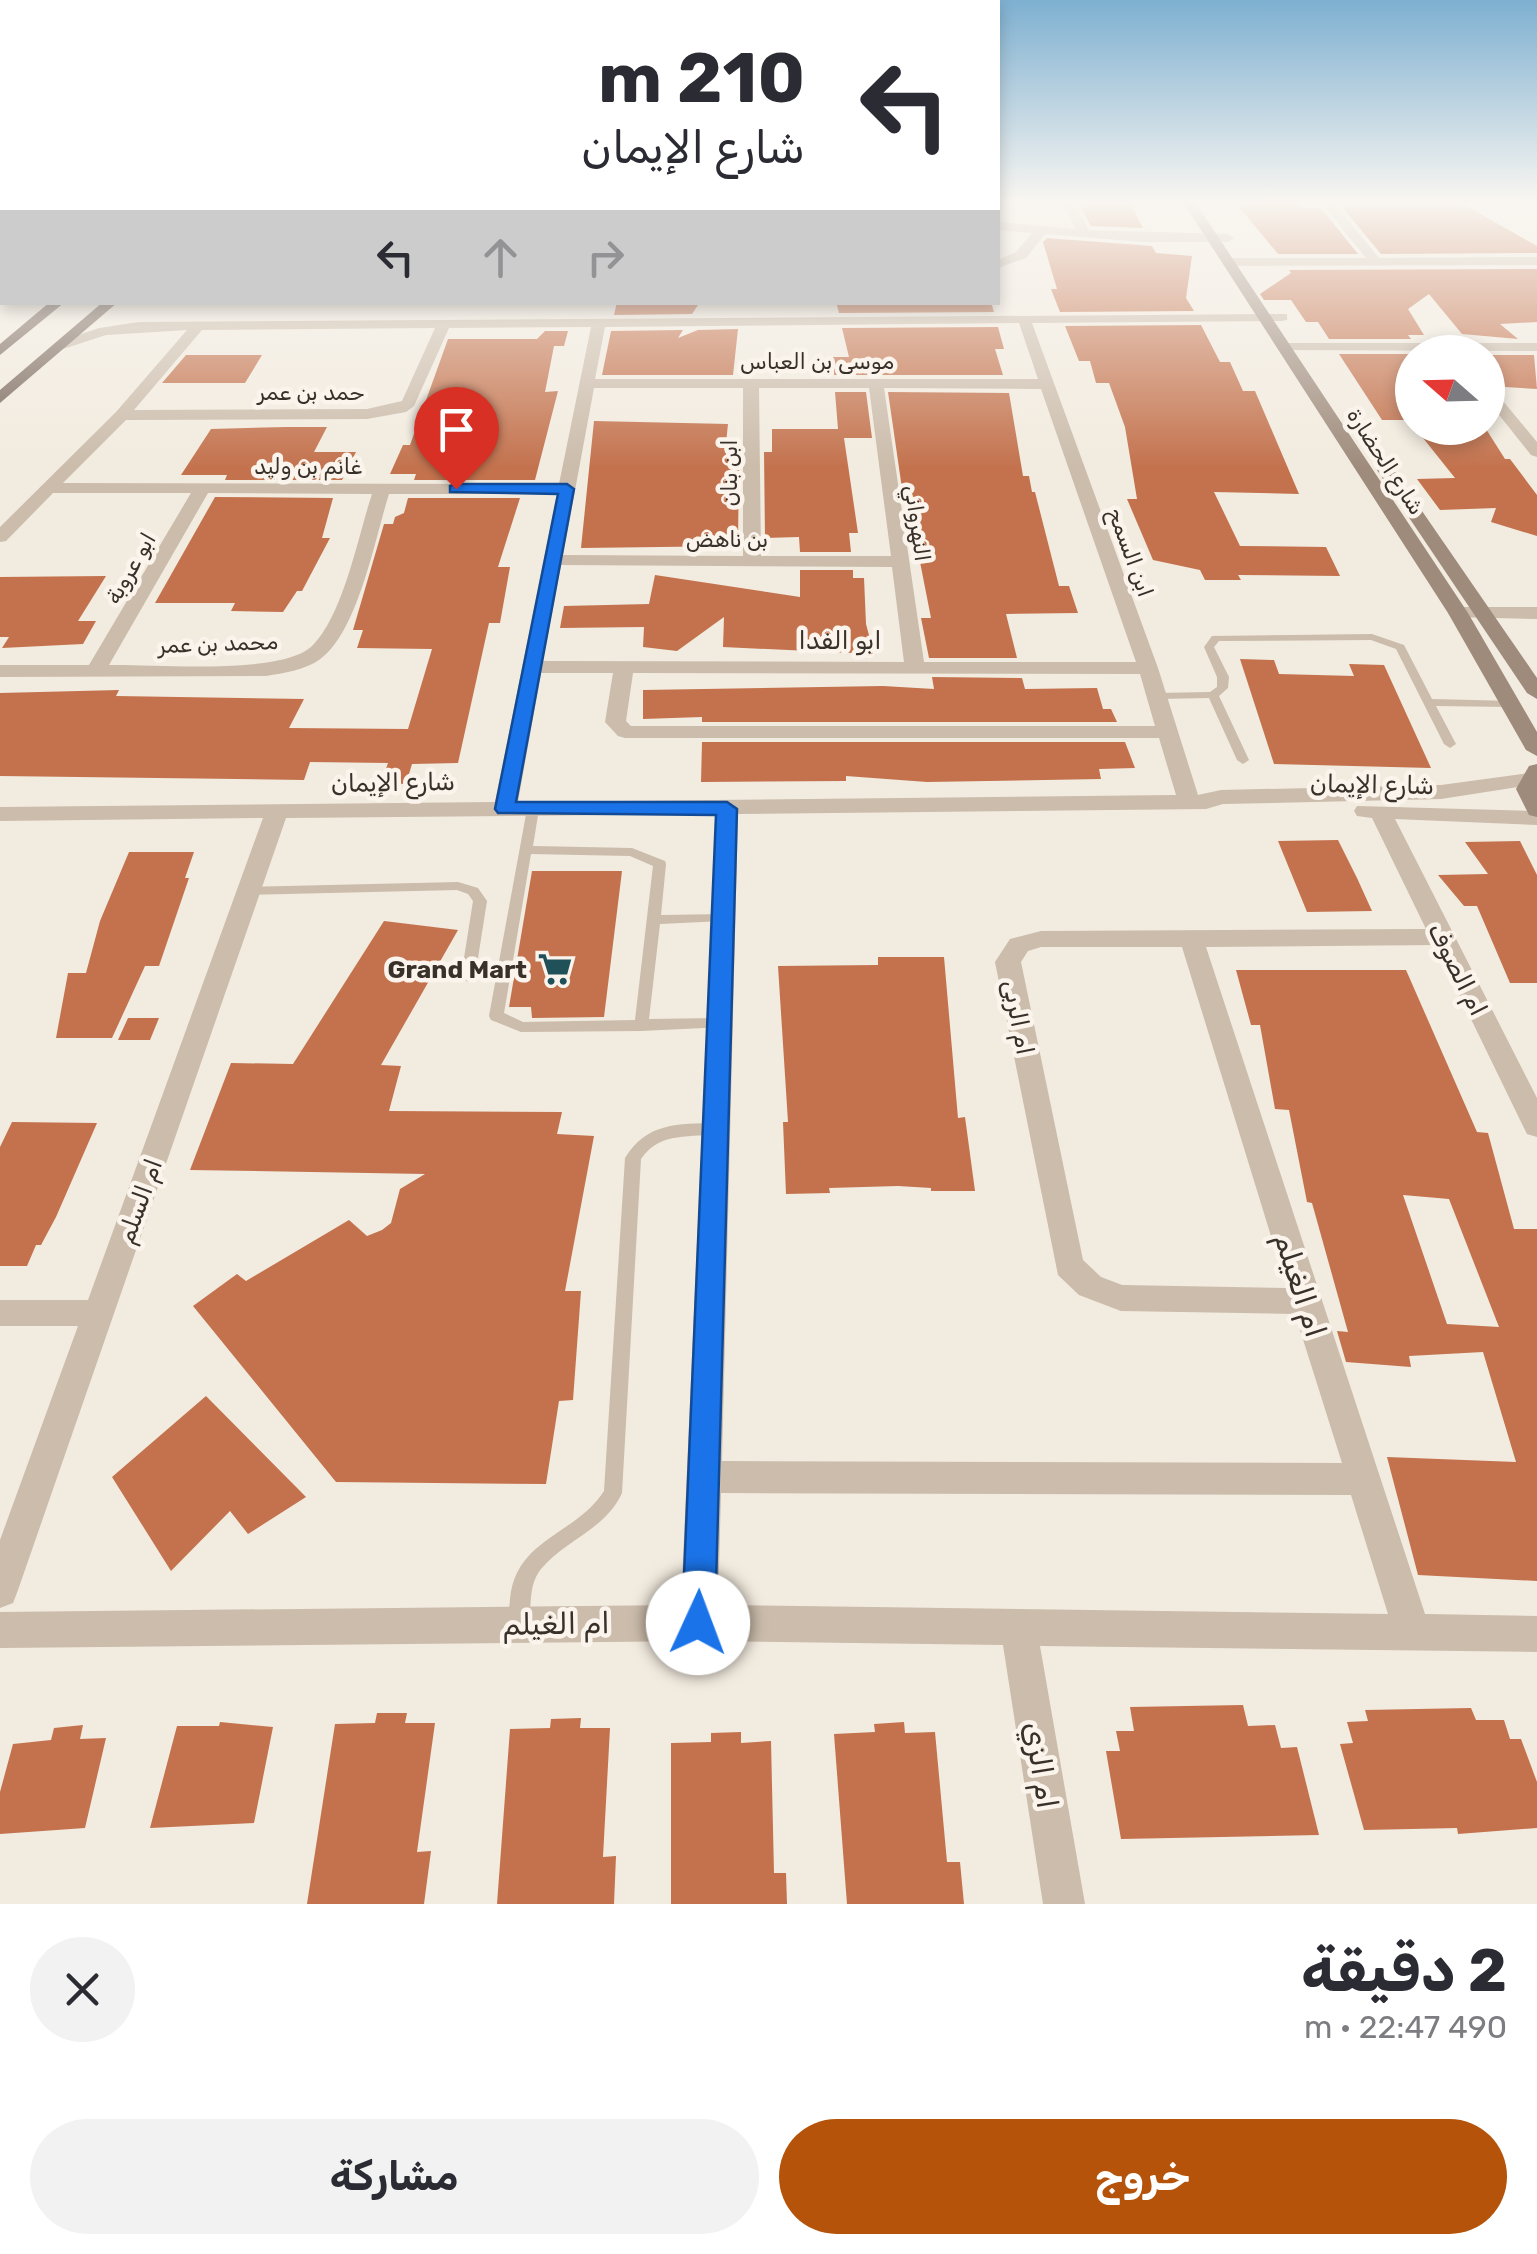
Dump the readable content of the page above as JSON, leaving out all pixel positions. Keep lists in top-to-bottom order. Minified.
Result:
{"streets":{"street":["موسى بن العباس","حمد بن عمر","شارع الحضارة","غانم بن وليد","ابن بنان","النهرواني","بن ناهض","ابن السمح","ابو عروبة","ابو الفدا","محمد بن عمر","شارع الإيمان","ام الصوف","ام الربى","ام السلم","ام الغيلم","ام الزي"]},"crossings":[["موسى بن العباس","ابن بنان"],["موسى بن العباس","النهرواني"],["موسى بن العباس","ابن السمح"],["غانم بن وليد","ابو عروبة"],["غانم بن وليد","محمد بن عمر"],["ابن بنان","بن ناهض"],["النهرواني","بن ناهض"],["النهرواني","ابو الفدا"],["ابن السمح","ابو الفدا"],["ابن السمح","شارع الإيمان"],["ابو عروبة","محمد بن عمر"],["شارع الإيمان","ام الصوف"],["شارع الإيمان","ام السلم"],["ام الصوف","ام الربى"],["ام الربى","ام الغيلم"],["ام الغيلم","ام الزي"]],"places":{"supermarket":["Grand Mart"]},"north":"left","page":{"turn":["210 m","شارع الإيمان"],"heading":["2 دقيقة","490 m · 22:47"],"buttons":["خروج","مشاركة"]}}
